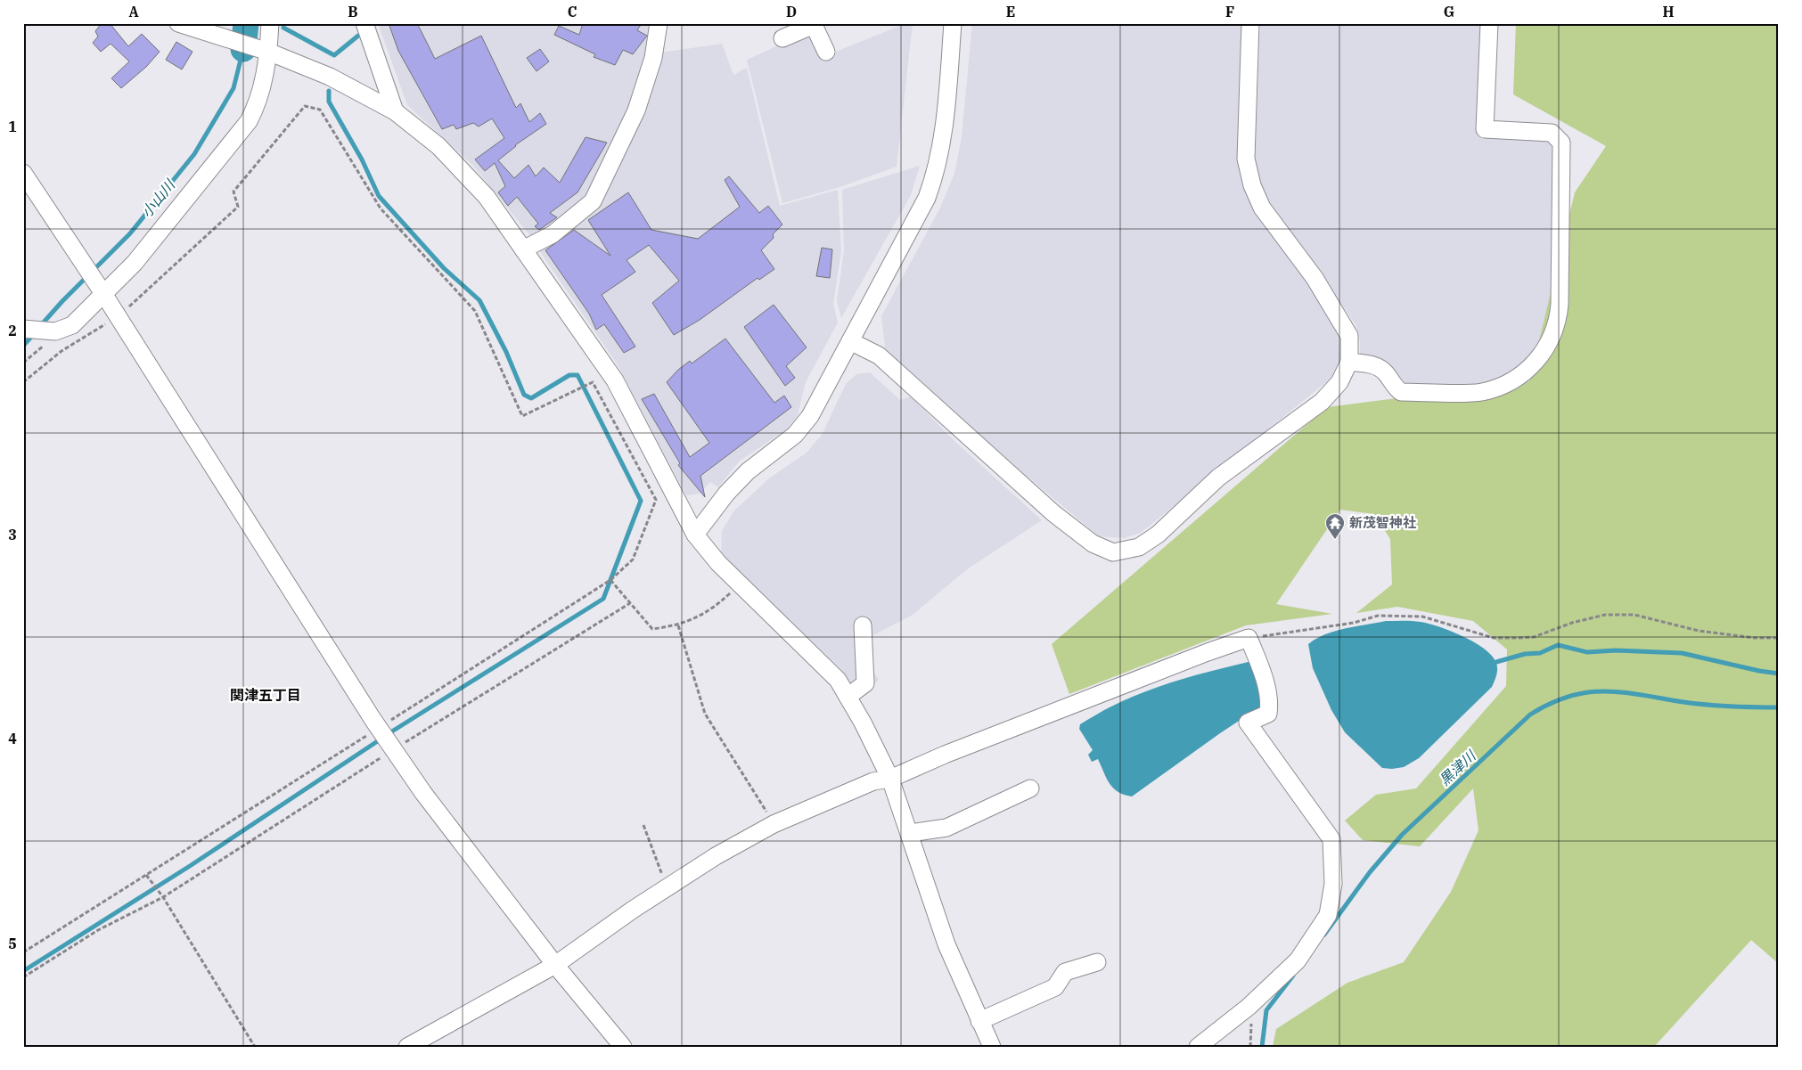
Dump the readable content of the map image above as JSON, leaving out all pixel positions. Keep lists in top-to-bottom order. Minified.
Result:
{"districts":["関津五丁目"],"water":["小山川","黒津川"],"places":{"temple":["新茂智神社"]},"grid":{"columns":["A","B","C","D","E","F","G","H"],"rows":["1","2","3","4","5"]}}
